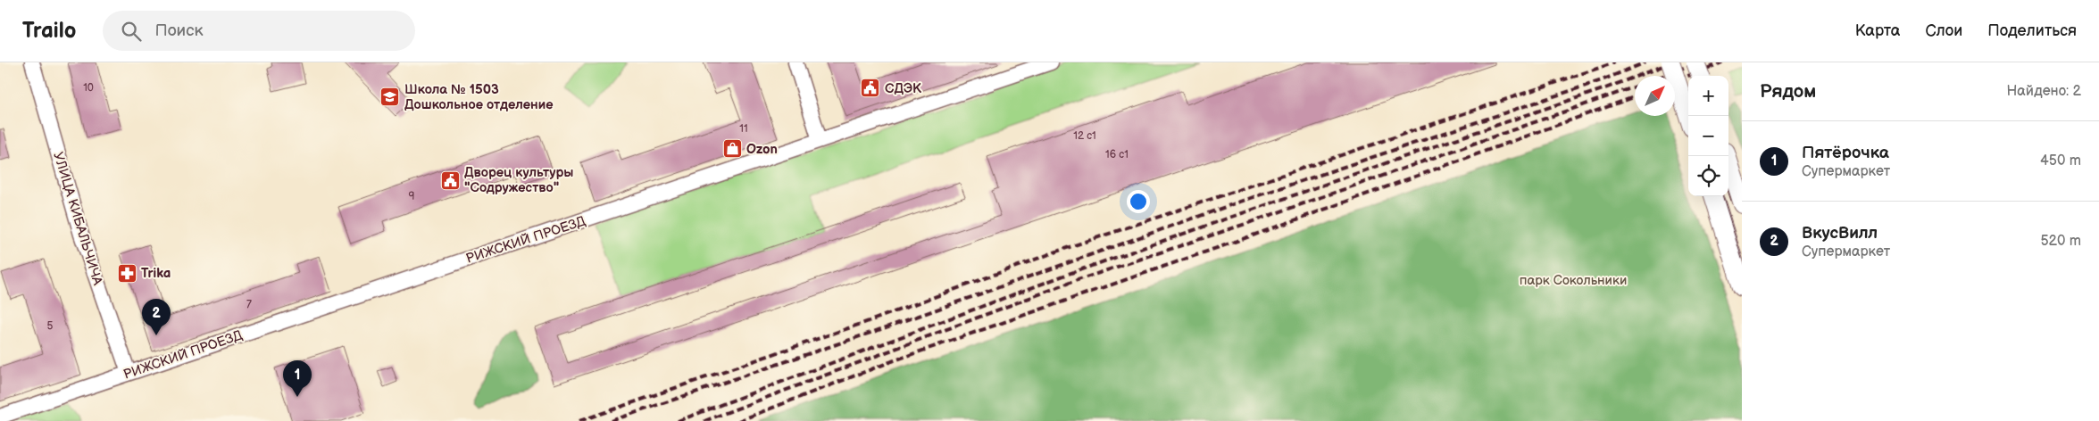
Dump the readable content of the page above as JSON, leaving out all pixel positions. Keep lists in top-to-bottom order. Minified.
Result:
{"streets":{"street":["УЛИЦА КИБАЛЬЧИЧА","РИЖСКИЙ ПРОЕЗД"]},"crossings":[["УЛИЦА КИБАЛЬЧИЧА","РИЖСКИЙ ПРОЕЗД"]],"parks":["парк Сокольники"],"places":{"public building":["СДЭК","Дворец культуры \"Содружество\""],"school or university":["Школа № 1503 Дошкольное отделение"],"shop":["Ozon"],"pharmacy":["Trika"]},"house_numbers":["10","11","12 с1","16 с1","9","7","5"],"north":"top right","page":{"header":"Trailo","search":"Поиск","nav":["Карта","Слои","Поделиться"],"heading":["Рядом","Найдено: 2"],"map_buttons":["+","−"],"list":[{"mark":"1","name":"Пятёрочка","note":"Супермаркет","value":"450 m"},{"mark":"2","name":"ВкусВилл","note":"Супермаркет","value":"520 m"}],"pins":["2","1"]}}
